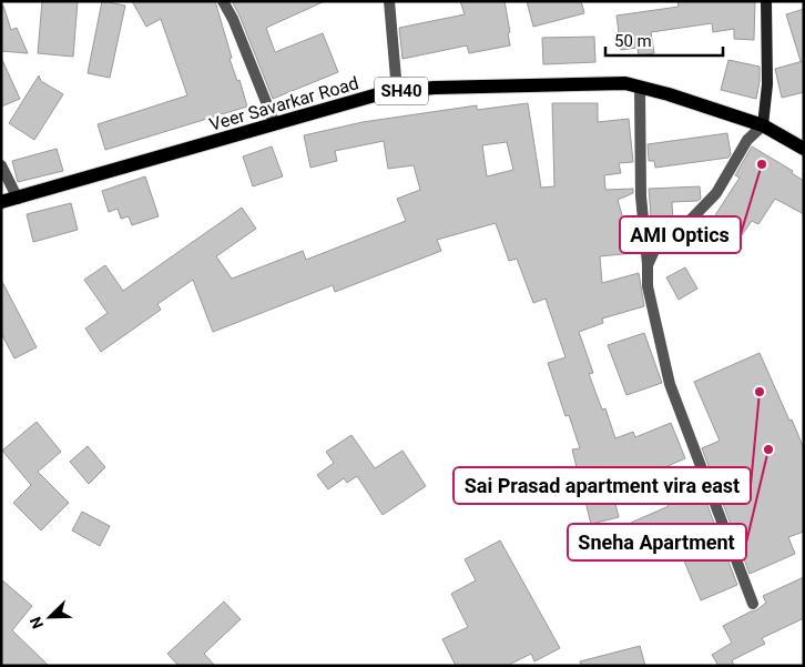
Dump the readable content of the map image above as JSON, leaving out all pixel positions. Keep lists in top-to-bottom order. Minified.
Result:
{"streets":{"main road":["SH40","Veer Savarkar Road"]},"places":["AMI Optics","Sai Prasad apartment vira east","Sneha Apartment"],"scale_bar":"50 m","north":"bottom left"}
